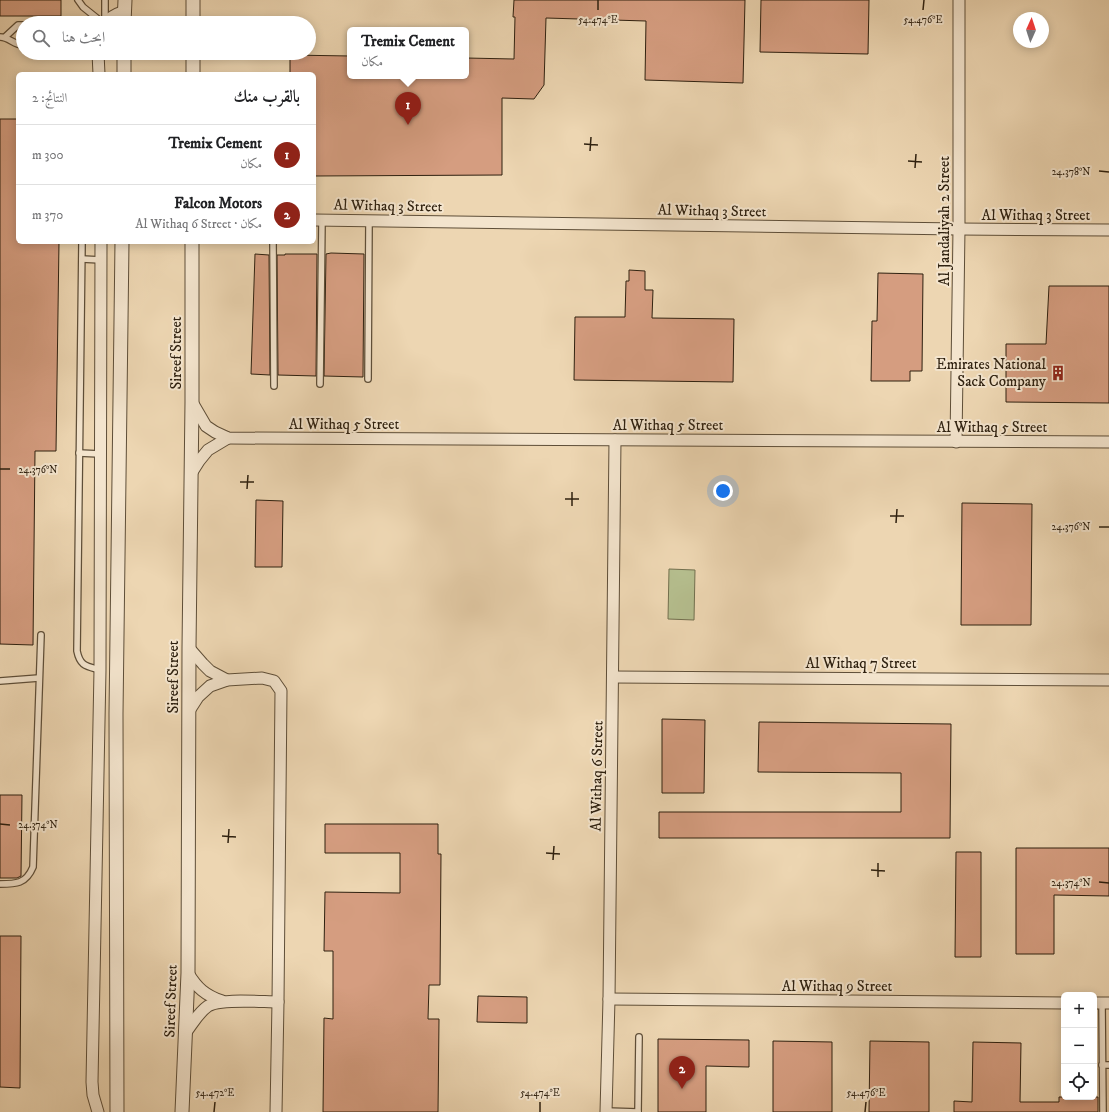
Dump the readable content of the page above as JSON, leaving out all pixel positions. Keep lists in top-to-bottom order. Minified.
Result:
{"streets":{"street":["Al Withaq 3 Street","Al Jandaliyah 2 Street","Sireef Street","Al Withaq 5 Street","Al Withaq 7 Street","Al Withaq 6 Street","Al Withaq 9 Street"]},"crossings":[["Al Withaq 3 Street","Al Jandaliyah 2 Street"],["Al Jandaliyah 2 Street","Al Withaq 5 Street"],["Sireef Street","Al Withaq 5 Street"],["Al Withaq 5 Street","Al Withaq 6 Street"],["Al Withaq 7 Street","Al Withaq 6 Street"],["Al Withaq 6 Street","Al Withaq 9 Street"]],"places":{"building":["Emirates National Sack Company"]},"north":"top","page":{"search":"ابحث هنا","popup":["Tremix Cement","مكان"],"heading":["بالقرب منك","النتائج: 2"],"pins":["1","2"],"list":[{"mark":"1","name":"Tremix Cement","note":"مكان","value":"300 m"},{"mark":"2","name":"Falcon Motors","note":"مكان · Al Withaq 6 Street","value":"370 m"}],"map_buttons":["+","−"]},"coordinates":["54.474°E","54.476°E","24.378°N","24.376°N","24.374°N","54.472°E"]}
